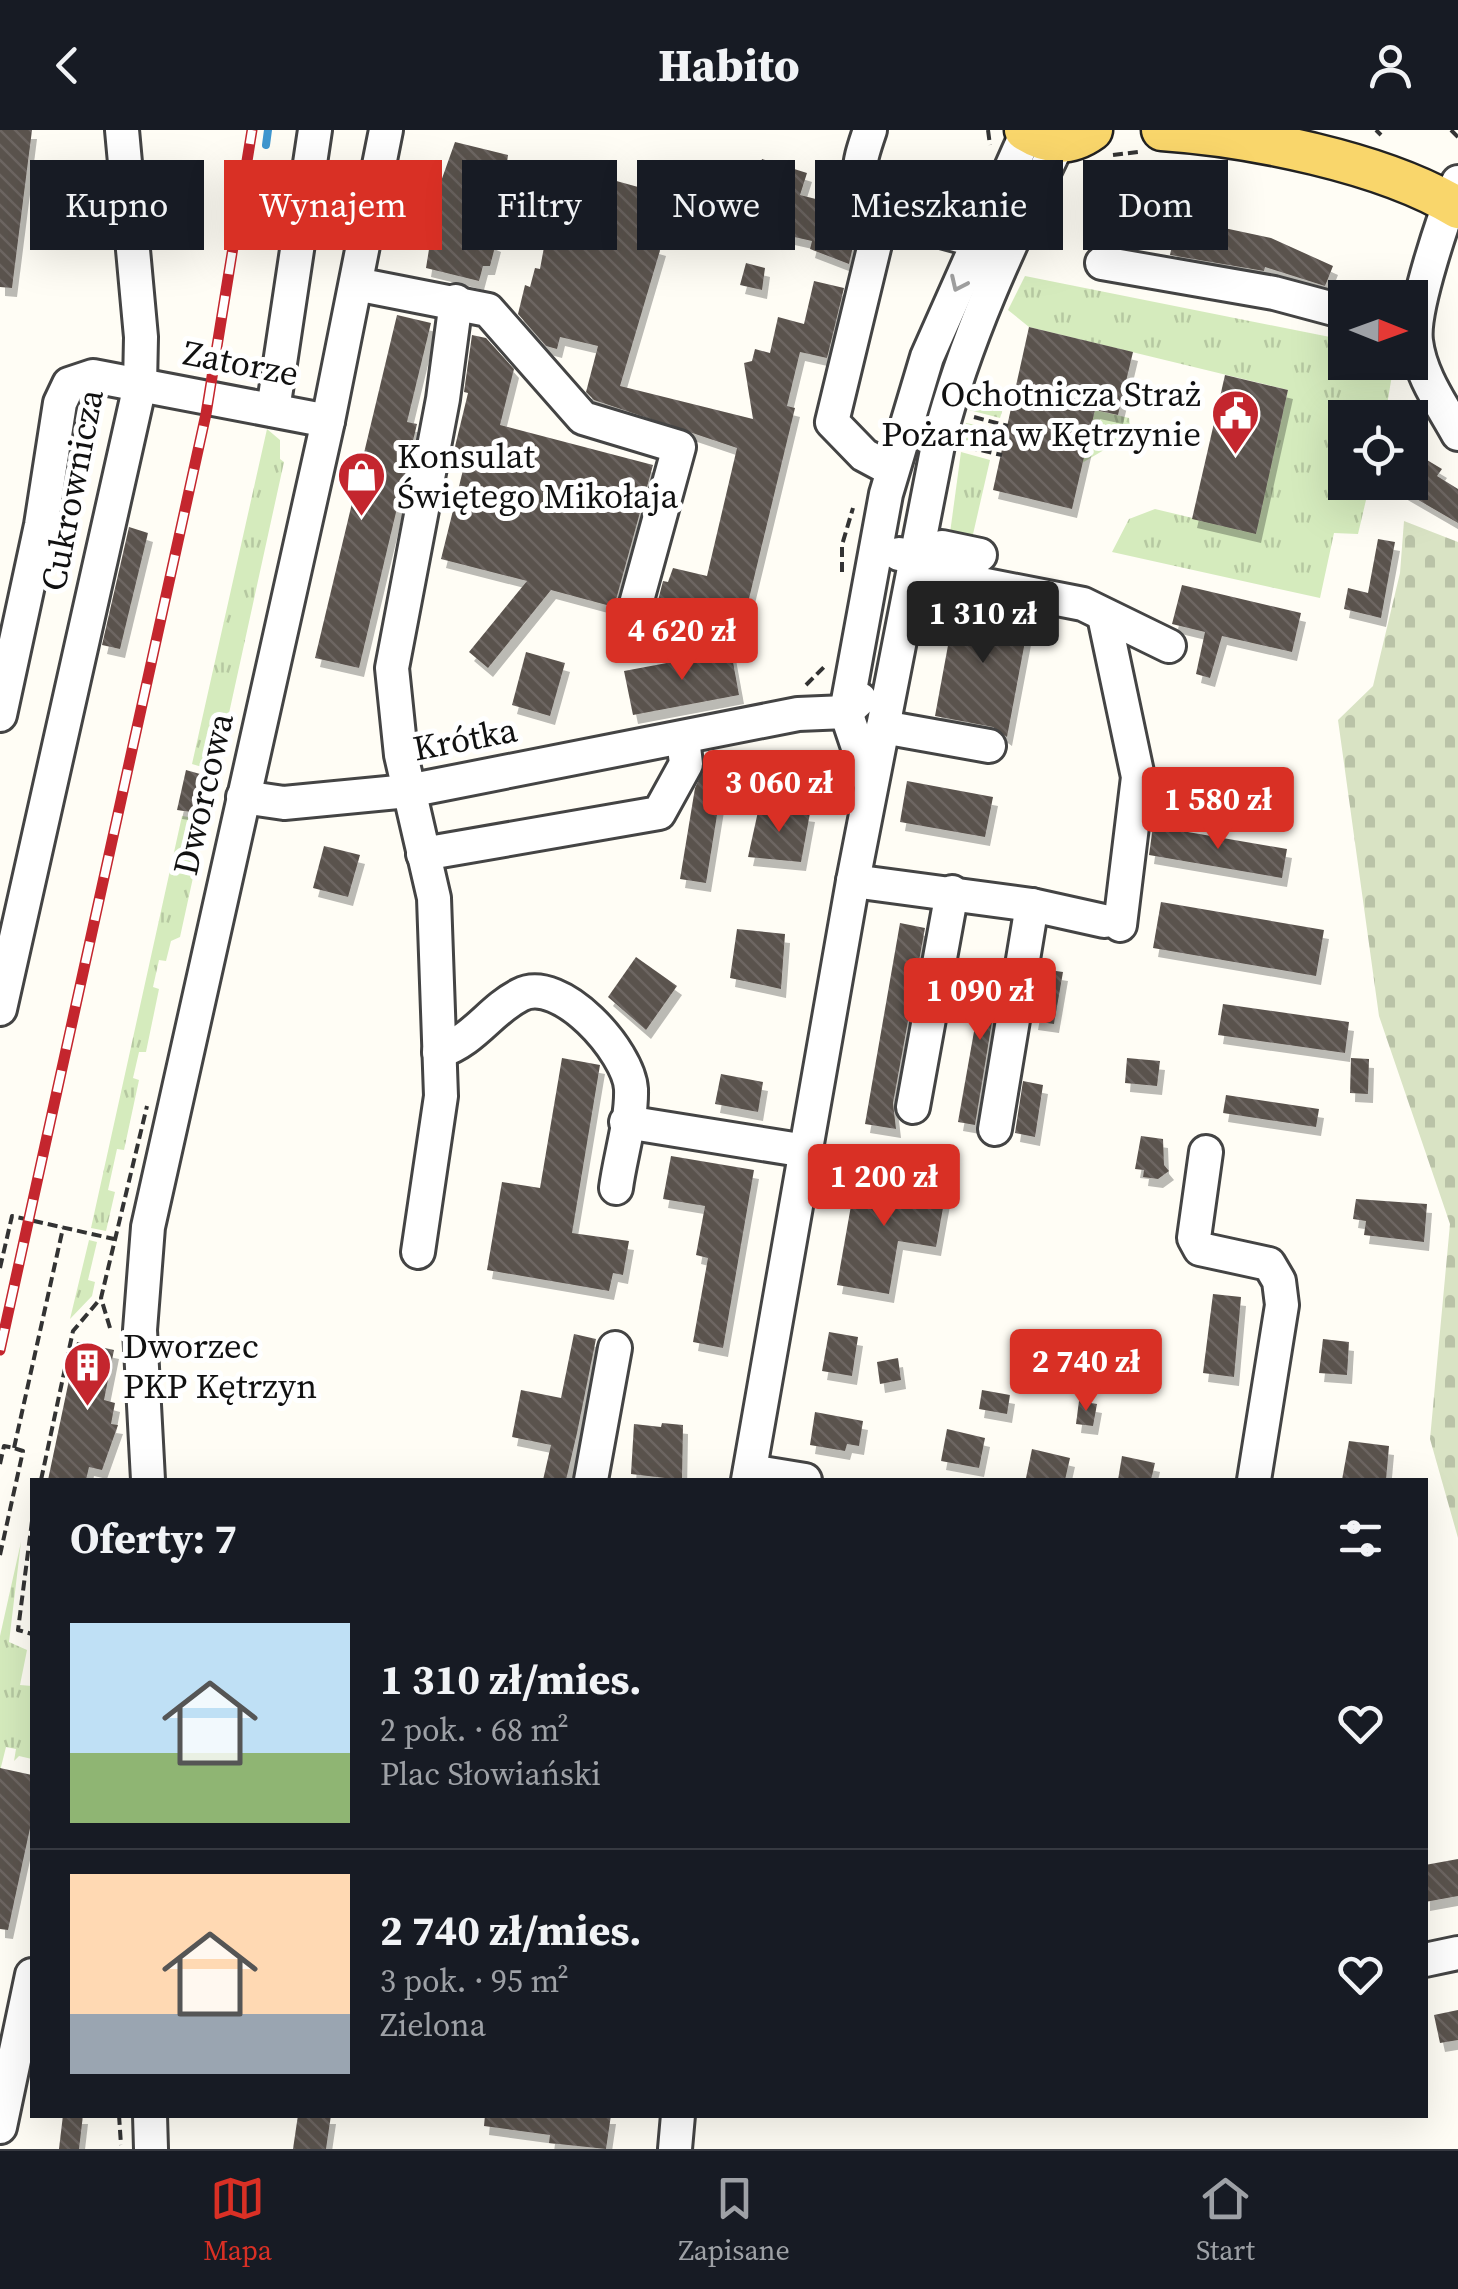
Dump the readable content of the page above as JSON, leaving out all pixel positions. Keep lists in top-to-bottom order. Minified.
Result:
{"streets":{"street":["Zatorze","Cukrownicza","Krótka","Dworcowa"]},"crossings":[["Zatorze","Cukrownicza"],["Zatorze","Dworcowa"],["Krótka","Dworcowa"]],"places":{"public building":["Ochotnicza Straż Pożarna w Kętrzynie"],"shop":["Konsulat Świętego Mikołaja"],"building":["Dworzec PKP Kętrzyn"]},"north":"right","page":{"header":"Habito","chip":["Kupno","Wynajem","Filtry","Nowe","Mieszkanie","Dom"],"price":["1 310 zł","4 620 zł","3 060 zł","1 580 zł","1 090 zł","1 200 zł","2 740 zł"],"heading":"Oferty: 7","list":[{"name":"1 310 zł/mies.","note":"2 pok. · 68 m² · Plac Słowiański"},{"name":"2 740 zł/mies.","note":"3 pok. · 95 m² · Zielona"}],"tabs":["Mapa","Zapisane","Start"]}}
